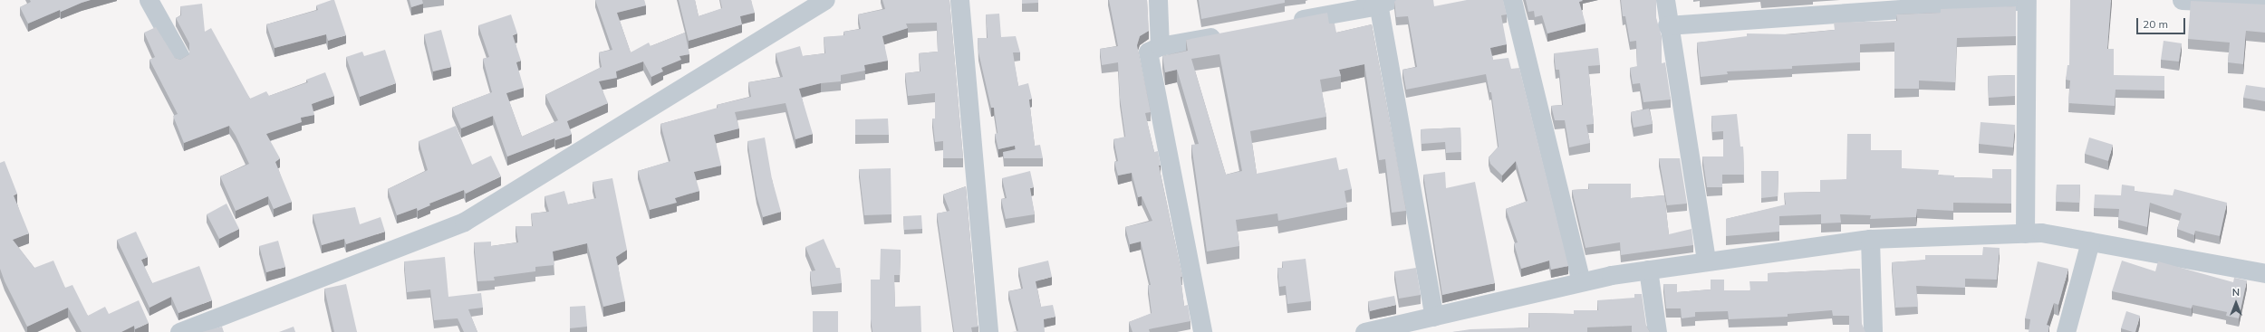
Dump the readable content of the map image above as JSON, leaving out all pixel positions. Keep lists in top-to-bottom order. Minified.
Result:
{"scale_bar":"20 m","north":"top"}
